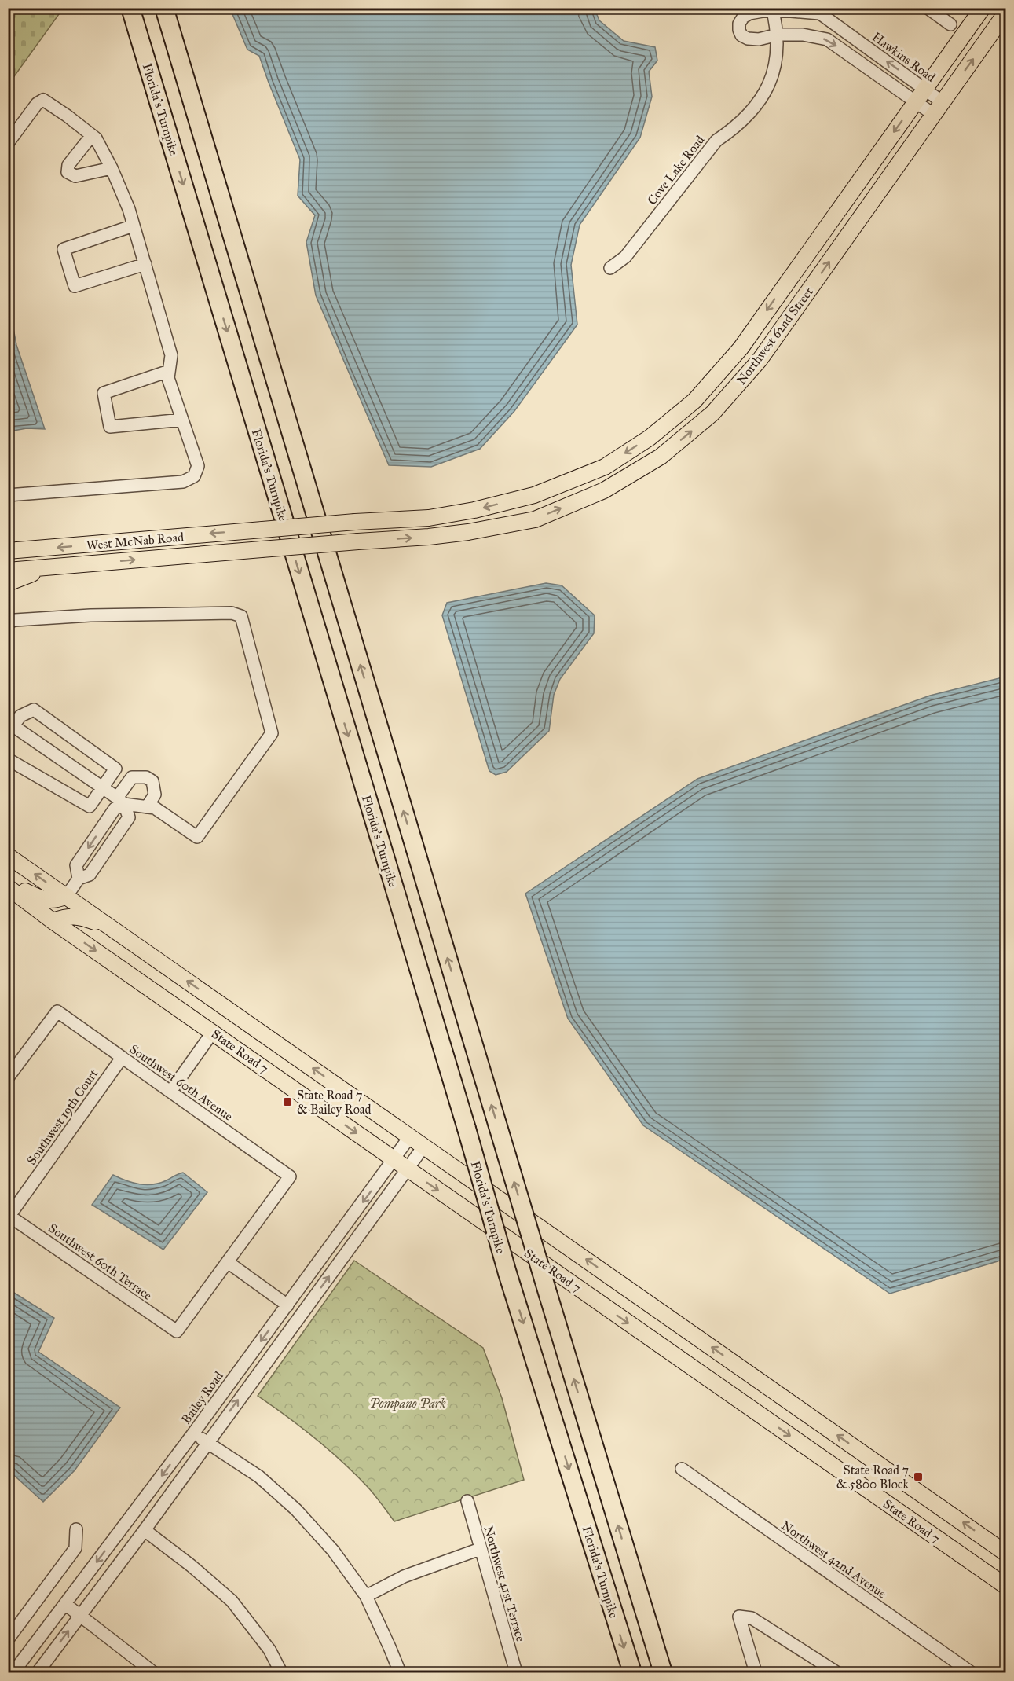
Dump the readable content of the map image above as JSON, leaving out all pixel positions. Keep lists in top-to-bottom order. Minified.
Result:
{"streets":{"highway":["Florida's Turnpike"],"main road":["Northwest 62nd Street","West McNab Road","State Road 7"],"street":["Hawkins Road","Cove Lake Road","Southwest 60th Avenue","Southwest 19th Court","Southwest 60th Terrace","Bailey Road","Northwest 42nd Avenue","Northwest 41st Terrace"]},"crossings":[["Hawkins Road","Cove Lake Road"],["Hawkins Road","Northwest 62nd Street"],["Northwest 62nd Street","West McNab Road"],["State Road 7","Bailey Road"],["Southwest 60th Avenue","Southwest 19th Court"],["Southwest 60th Avenue","Southwest 60th Terrace"],["Southwest 19th Court","Southwest 60th Terrace"]],"parks":["Pompano Park"],"places":{"transit":["State Road 7 & Bailey Road","State Road 7 & 5800 Block"]}}
